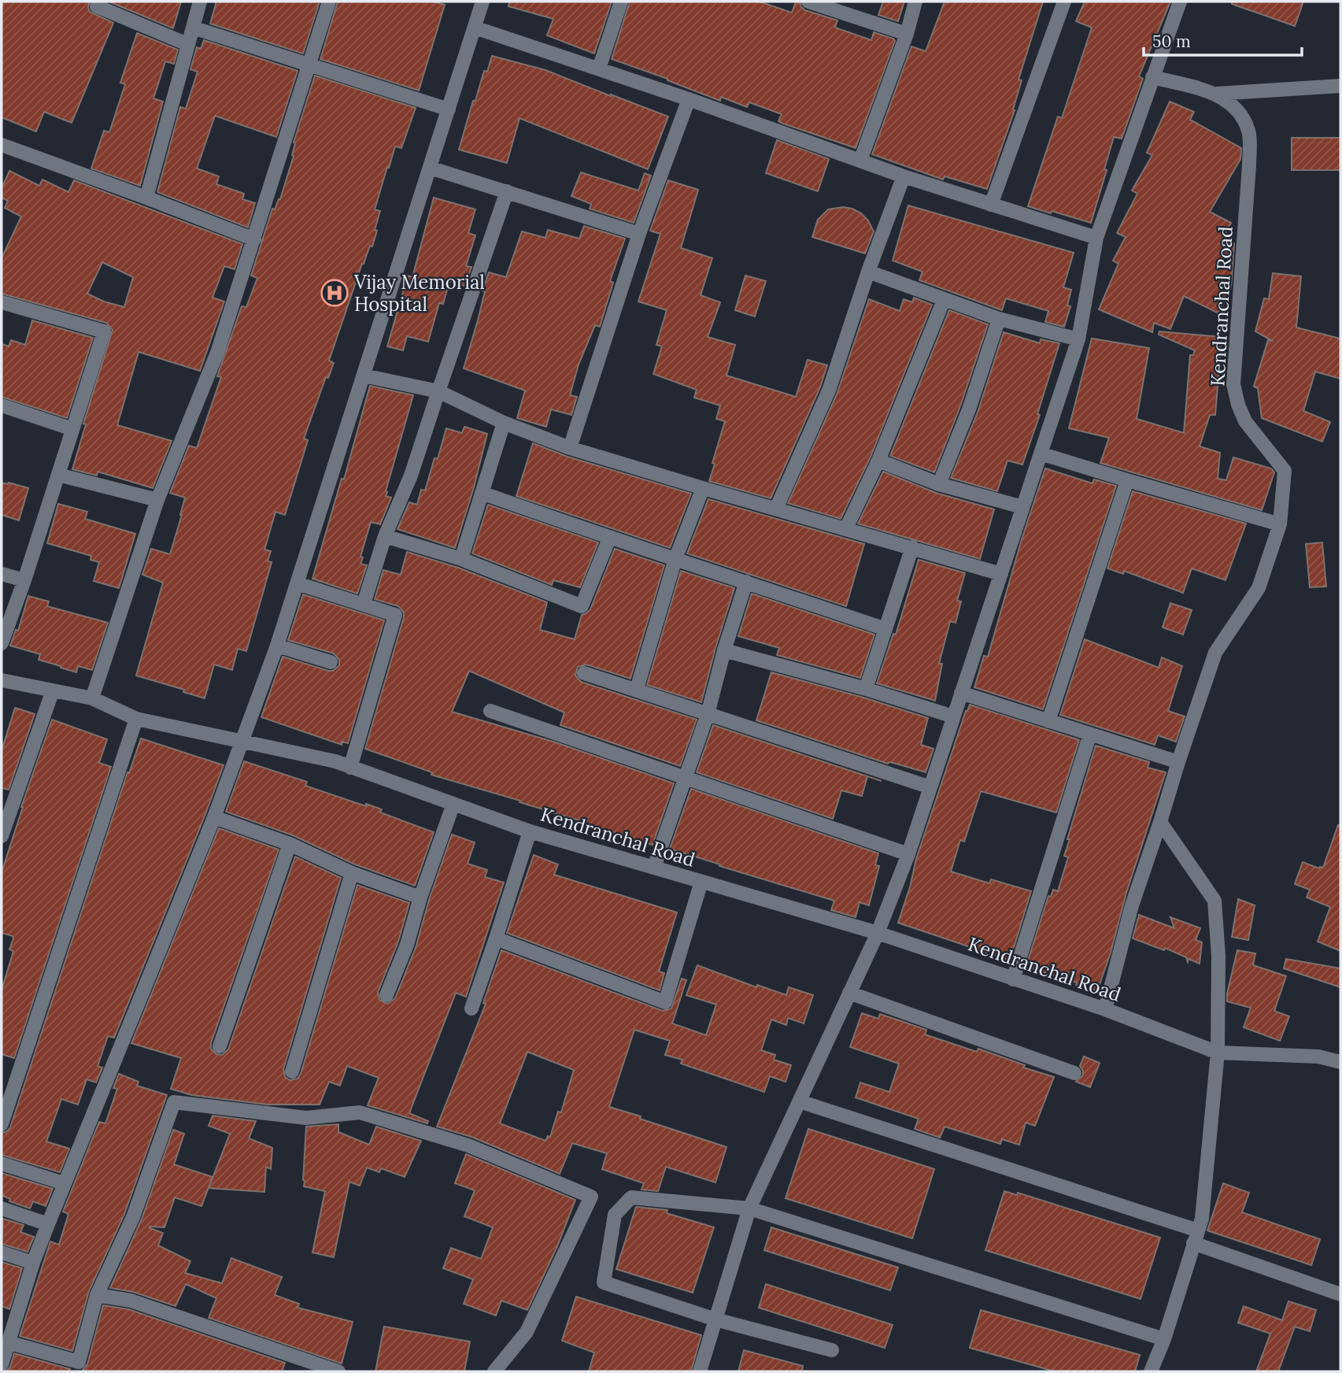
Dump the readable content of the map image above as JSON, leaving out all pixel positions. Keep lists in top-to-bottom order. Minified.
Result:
{"streets":{"street":["Kendranchal Road"]},"places":{"hospital":["Vijay Memorial Hospital"]},"scale_bar":"50 m"}
